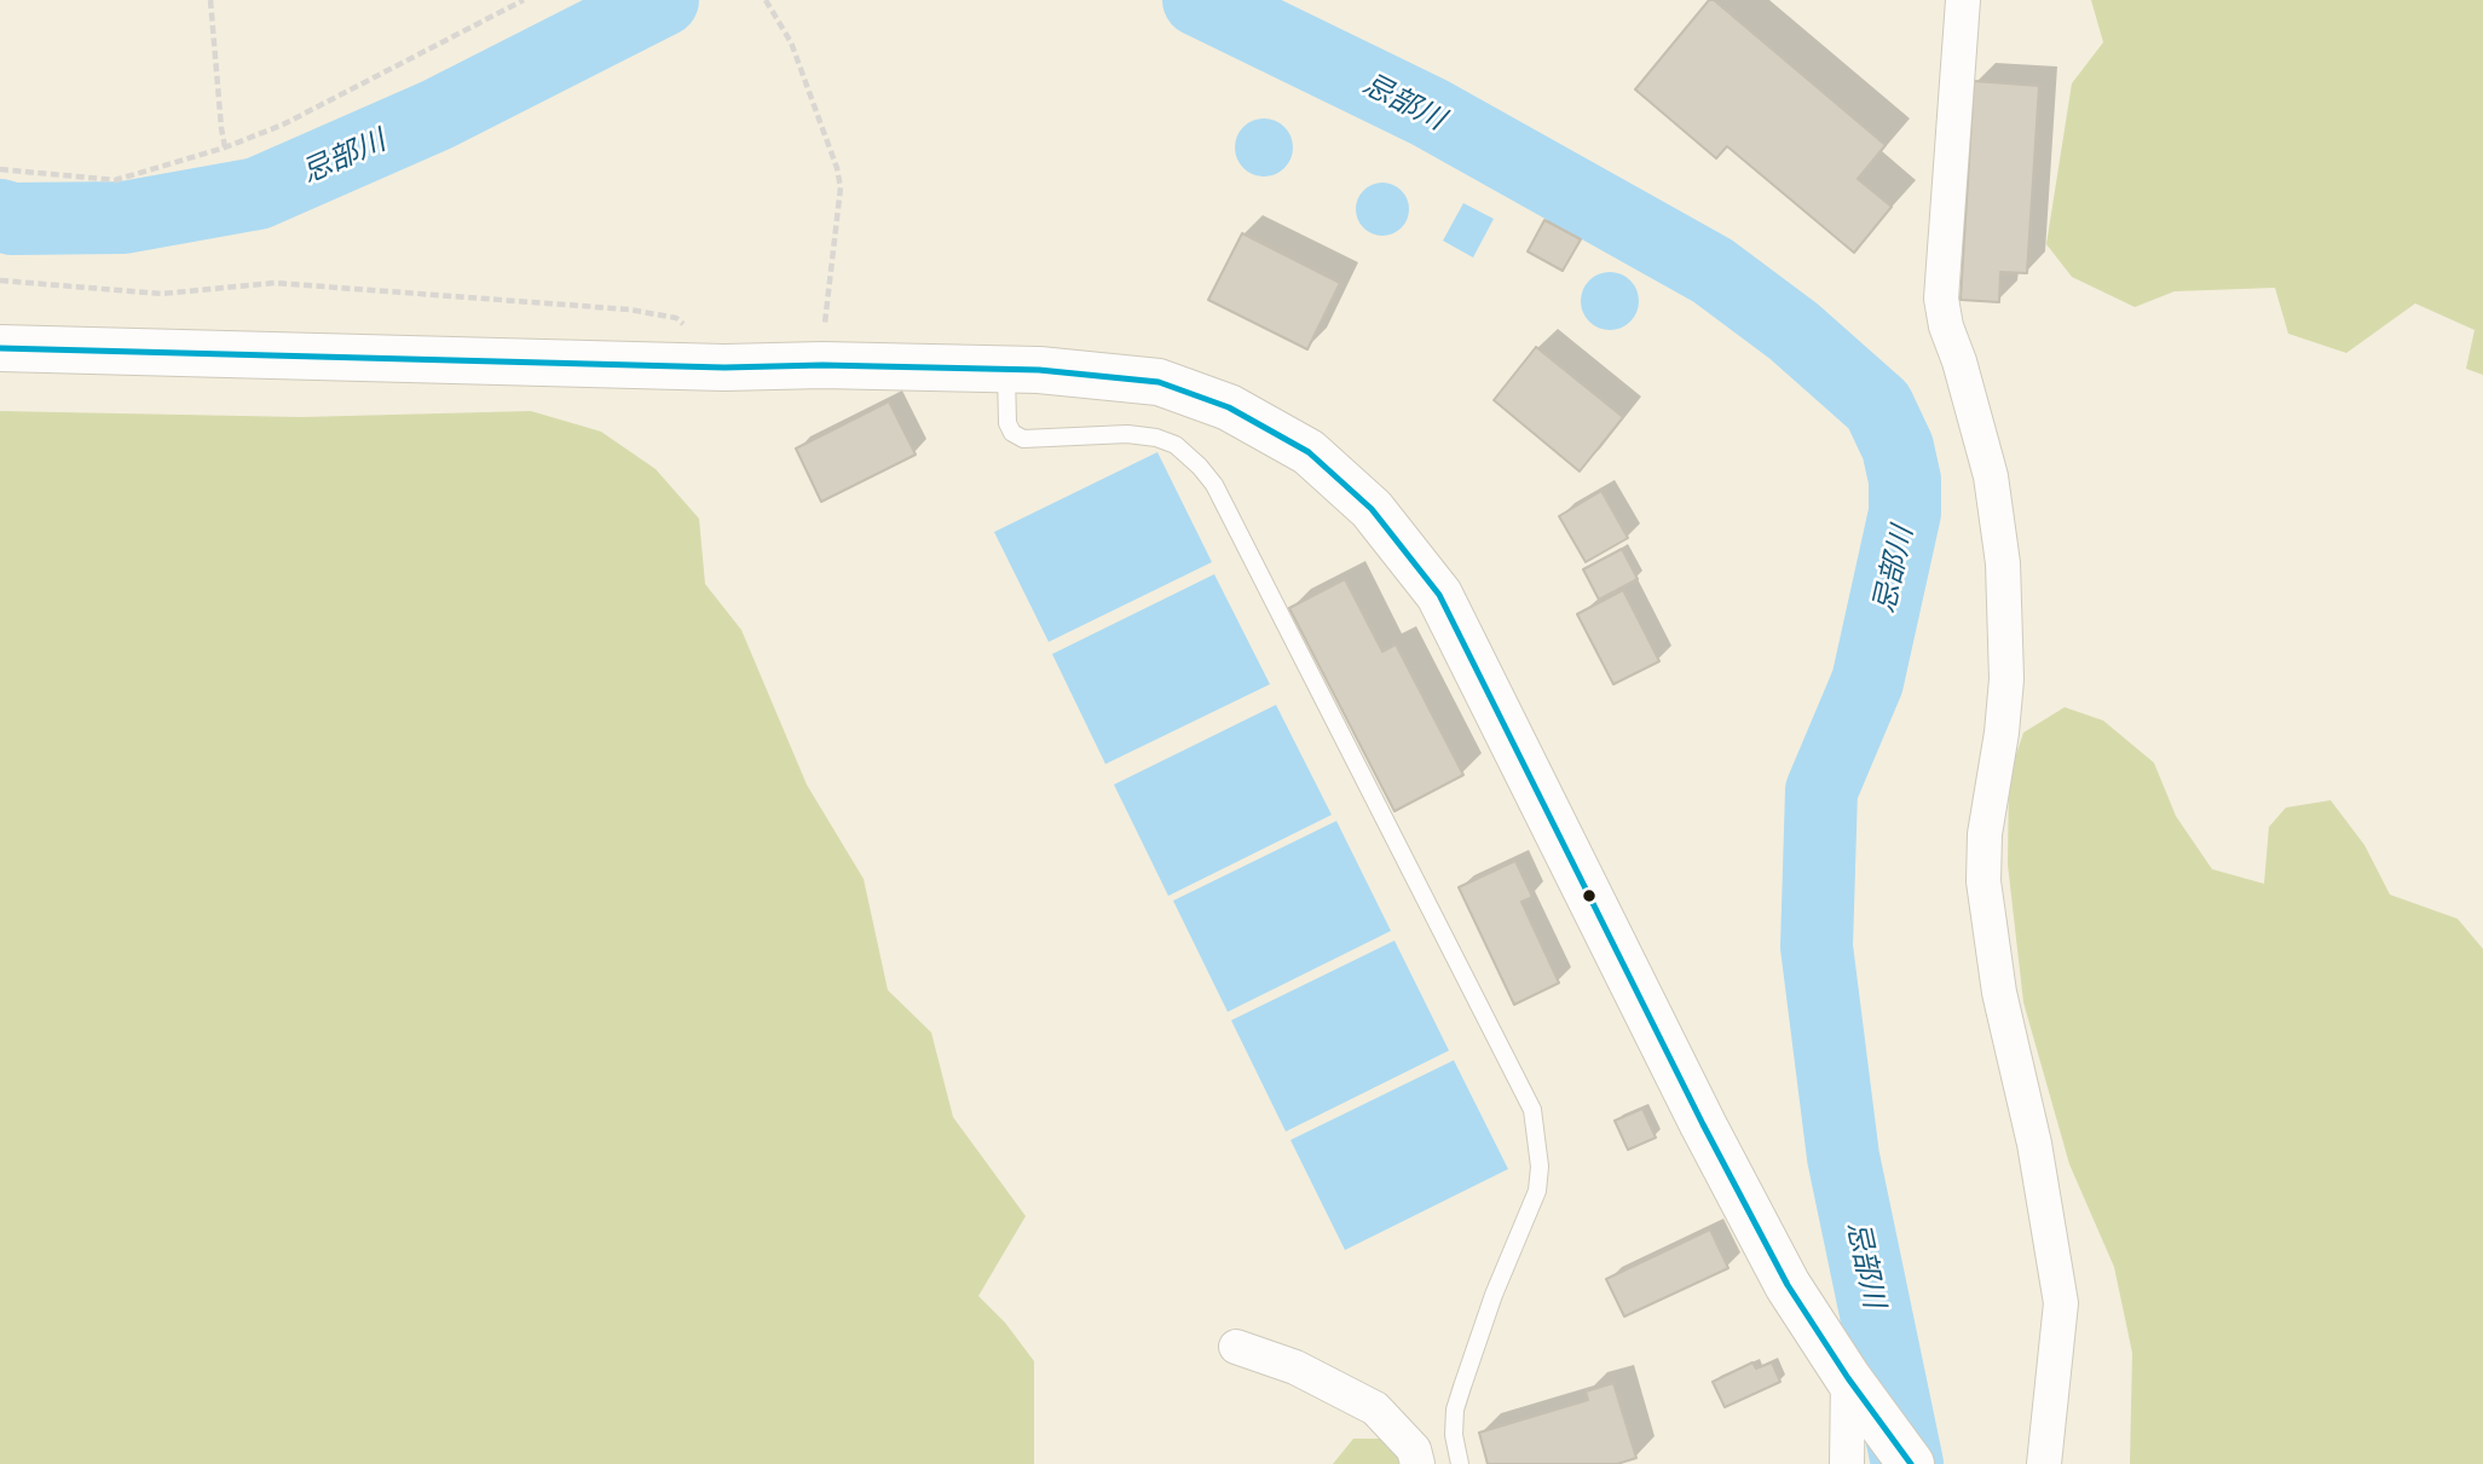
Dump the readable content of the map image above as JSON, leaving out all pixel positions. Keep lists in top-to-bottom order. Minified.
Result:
{"water":["忌部川"]}
